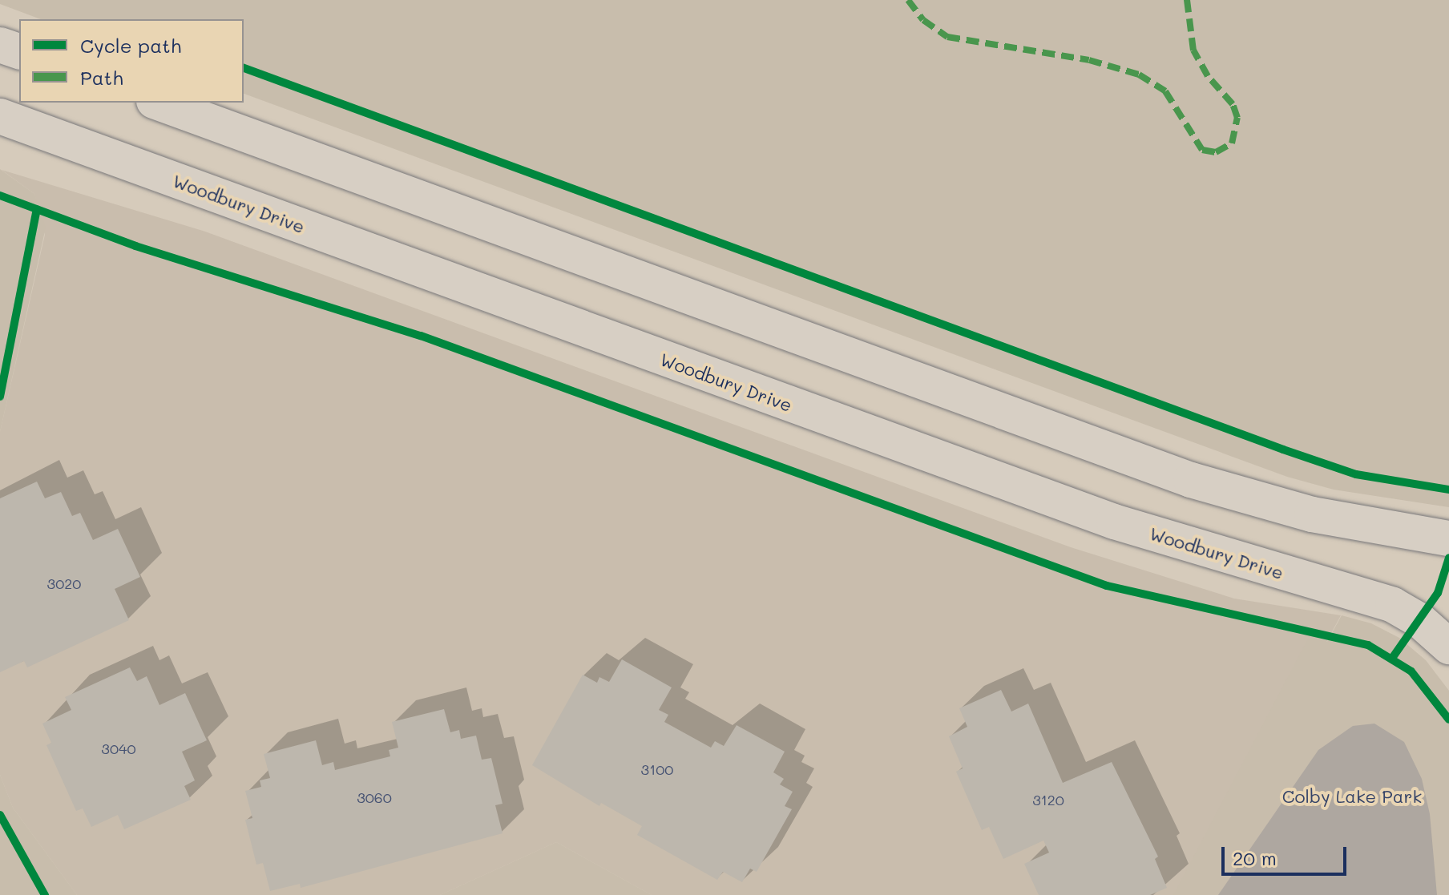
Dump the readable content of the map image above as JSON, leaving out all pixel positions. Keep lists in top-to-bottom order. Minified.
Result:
{"streets":{"main road":["Woodbury Drive"]},"parks":["Colby Lake Park"],"house_numbers":["3020","3040","3100","3060","3120"],"legend":["Cycle path","Path"],"scale_bar":"20 m"}
